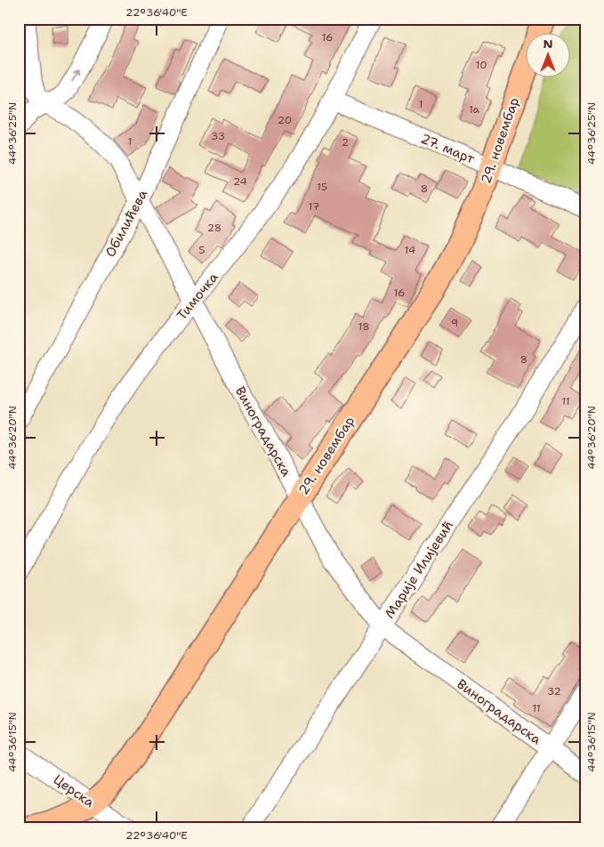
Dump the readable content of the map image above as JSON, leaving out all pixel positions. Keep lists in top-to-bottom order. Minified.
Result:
{"streets":{"main road":["29. новембар"],"street":["27. март","Обилићева","Тимочка","Виноградарска","Марије Илијевић","Церска"]},"crossings":[["29. новембар","27. март"],["29. новембар","Виноградарска"],["29. новембар","Церска"],["27. март","Тимочка"],["Обилићева","Виноградарска"],["Тимочка","Виноградарска"],["Виноградарска","Марије Илијевић"]],"house_numbers":["16","10","1","1a","20","33","1","2","24","15","8","17","28","5","14","16","9","18","8","11","32","11"],"north":"top","coordinates":["22°36'40\"E","44°36'25\"N","44°36'20\"N","44°36'15\"N"]}
